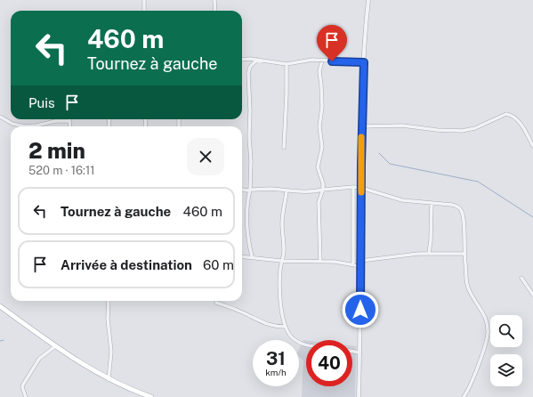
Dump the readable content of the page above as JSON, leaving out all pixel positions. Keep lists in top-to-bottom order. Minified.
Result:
{"page":{"turn":["460 m","Tournez à gauche"],"then":"Puis","heading":["2 min","520 m · 16:11"],"list":[{"name":"Tournez à gauche","value":"460 m"},{"name":"Arrivée à destination","value":"60 m"}],"speed":"31 km/h","limit":"40"}}
